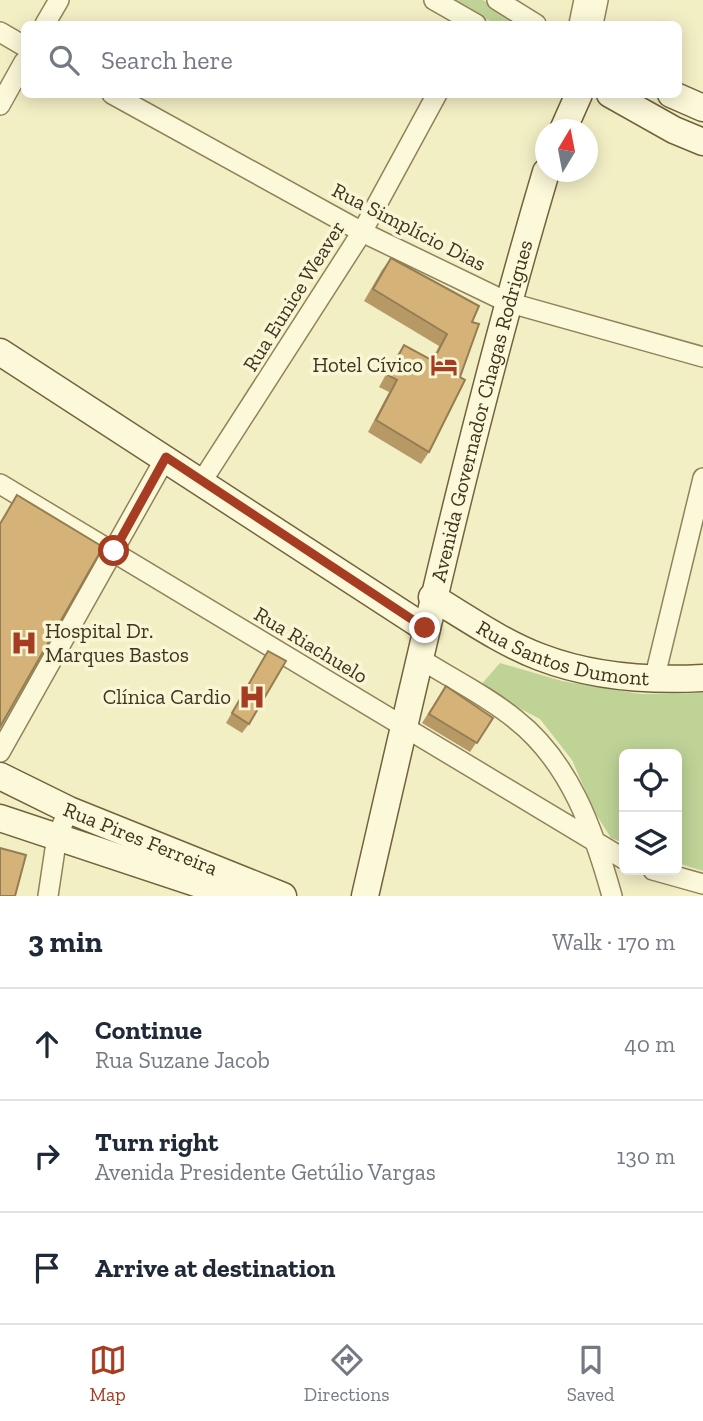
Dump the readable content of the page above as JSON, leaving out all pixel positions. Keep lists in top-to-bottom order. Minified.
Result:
{"streets":{"street":["Rua Simplício Dias","Rua Eunice Weaver","Avenida Governador Chagas Rodrigues","Rua Riachuelo","Rua Santos Dumont","Rua Pires Ferreira"]},"crossings":[["Rua Simplício Dias","Rua Eunice Weaver"],["Rua Simplício Dias","Avenida Governador Chagas Rodrigues"],["Avenida Governador Chagas Rodrigues","Rua Riachuelo"],["Avenida Governador Chagas Rodrigues","Rua Santos Dumont"]],"places":{"hotel":["Hotel Cívico"],"hospital":["Hospital Dr. Marques Bastos","Clínica Cardio"]},"north":"top","page":{"search":"Search here","heading":["3 min","Walk · 170 m"],"list":[["Continue","Rua Suzane Jacob","40 m"],["Turn right","Avenida Presidente Getúlio Vargas","130 m"],"Arrive at destination"],"nav":["Map","Directions","Saved"]}}
